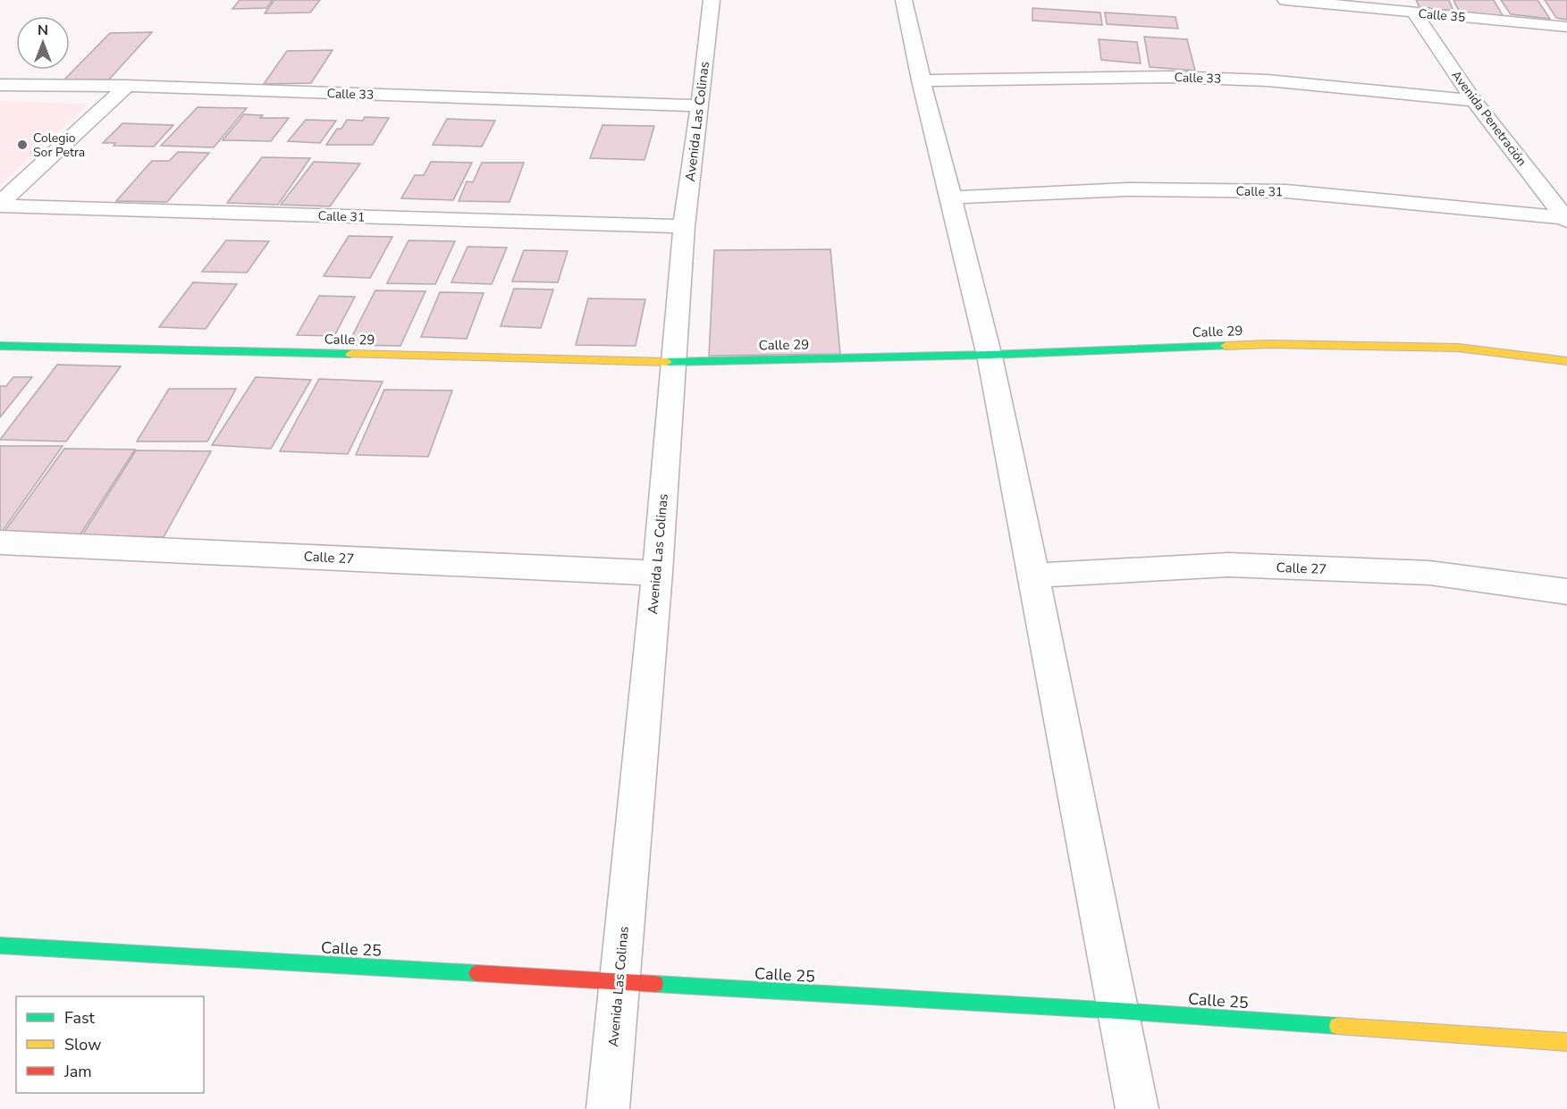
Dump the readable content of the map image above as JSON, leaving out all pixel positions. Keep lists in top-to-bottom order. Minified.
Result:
{"streets":{"street":["Calle 35","Calle 33","Avenida Penetración","Avenida Las Colinas","Calle 31","Calle 29","Calle 27","Calle 25"]},"crossings":[["Calle 35","Avenida Penetración"],["Calle 33","Avenida Penetración"],["Calle 33","Avenida Las Colinas"],["Avenida Penetración","Calle 31"],["Avenida Las Colinas","Calle 31"],["Avenida Las Colinas","Calle 29"],["Avenida Las Colinas","Calle 27"],["Avenida Las Colinas","Calle 25"]],"places":["Colegio Sor Petra"],"legend":["Fast","Slow","Jam"],"north":"top"}
